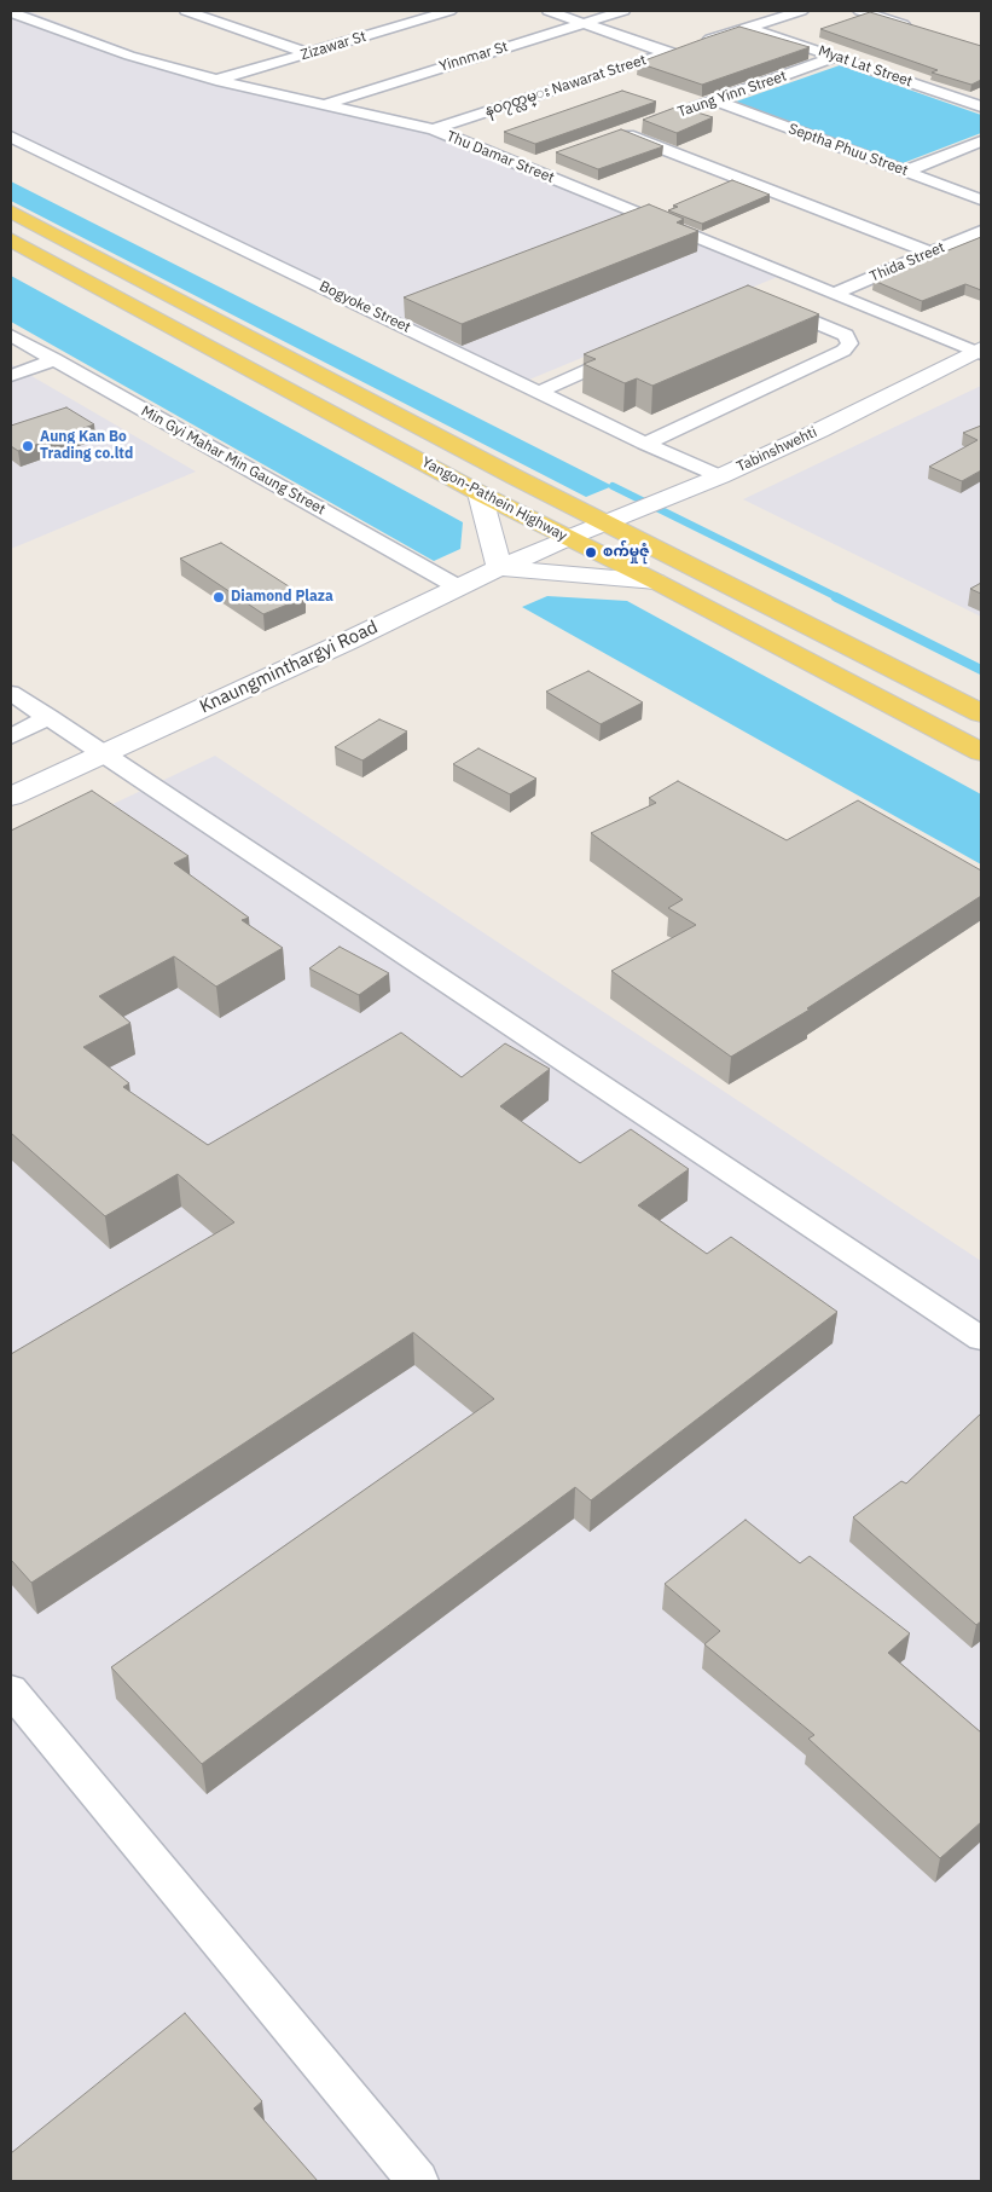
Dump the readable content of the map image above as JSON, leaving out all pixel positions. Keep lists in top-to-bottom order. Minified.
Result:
{"streets":{"main road":["Yangon-Pathein Highway"],"street":["Zizawar St","Yinnmar St","Myat Lat Street","နဝ၇တ္လမ္း Nawarat Street","Taung Yinn Street","Septha Phuu Street","Thu Damar Street","Thida Street","Bogyoke Street","Tabinshwehti","Min Gyi Mahar Min Gaung Street","Knaungminthargyi Road"]},"crossings":[["Zizawar St","Thu Damar Street"],["Yinnmar St","နဝ၇တ္လမ္း Nawarat Street"],["Yinnmar St","Thu Damar Street"],["Myat Lat Street","Taung Yinn Street"],["နဝ၇တ္လမ္း Nawarat Street","Thu Damar Street"],["Taung Yinn Street","Septha Phuu Street"],["Taung Yinn Street","Thida Street"],["Thu Damar Street","Thida Street"],["Thu Damar Street","Tabinshwehti"],["Bogyoke Street","Tabinshwehti"],["Tabinshwehti","Yangon-Pathein Highway"],["Tabinshwehti","Knaungminthargyi Road"],["Min Gyi Mahar Min Gaung Street","Knaungminthargyi Road"],["Yangon-Pathein Highway","Knaungminthargyi Road"]],"places":["Aung Kan Bo Trading co.ltd","စက်မှုဇုံ","Diamond Plaza"]}
